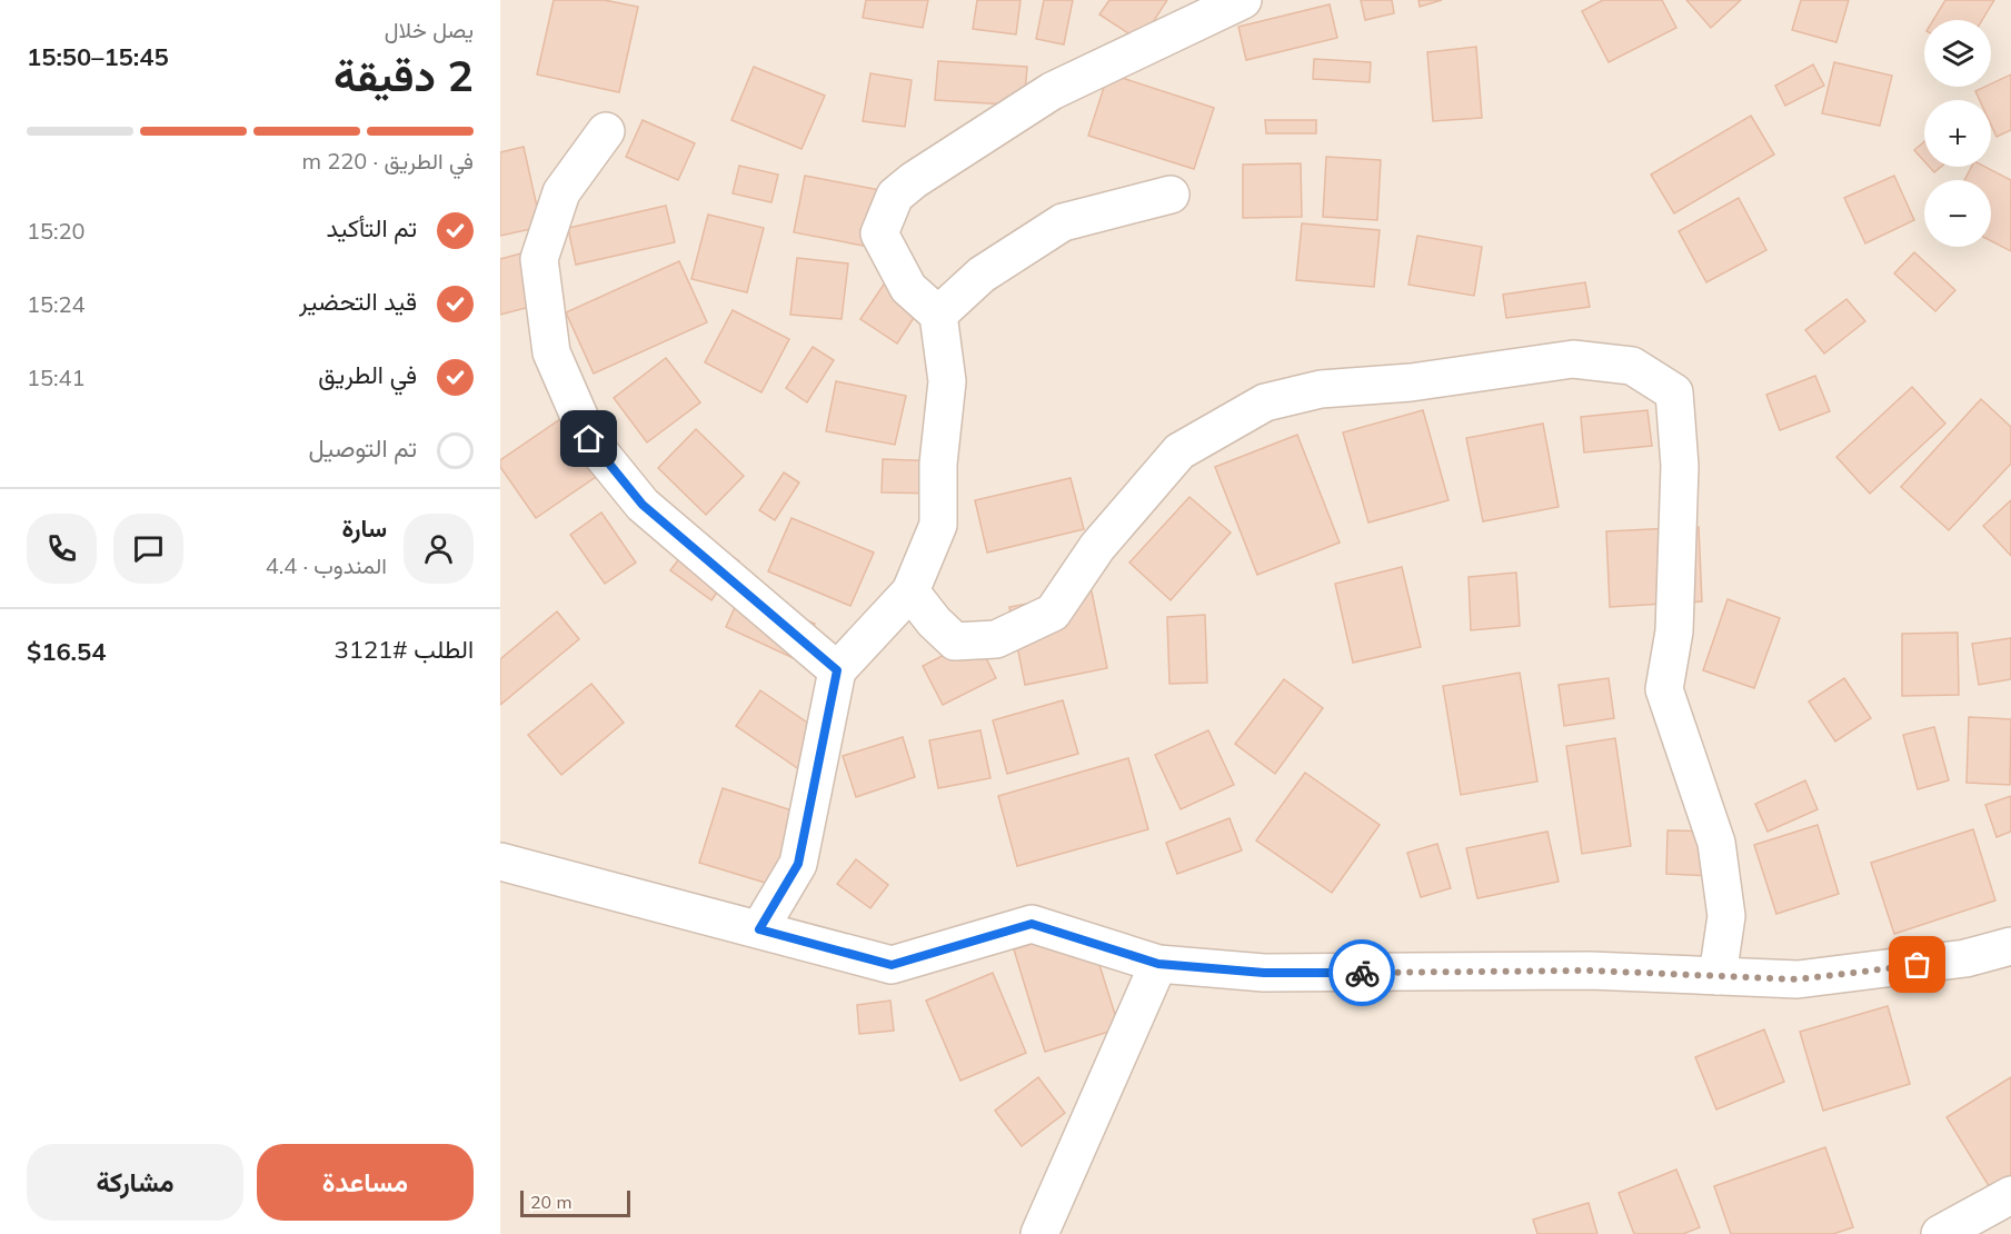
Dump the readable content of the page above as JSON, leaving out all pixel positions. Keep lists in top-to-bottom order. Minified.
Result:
{"scale_bar":"20 m","page":{"heading":["2 دقيقة","يصل خلال","15:45–15:50"],"panel":["سارة","المندوب · 4.4","الطلب #3121","$16.54"],"map_buttons":["+","−"],"bar":"في الطريق · 220 m","list":[["تم التأكيد","15:20"],["قيد التحضير","15:24"],["في الطريق","15:41"],"تم التوصيل"],"buttons":["مساعدة","مشاركة"],"scale":"20 m"}}
